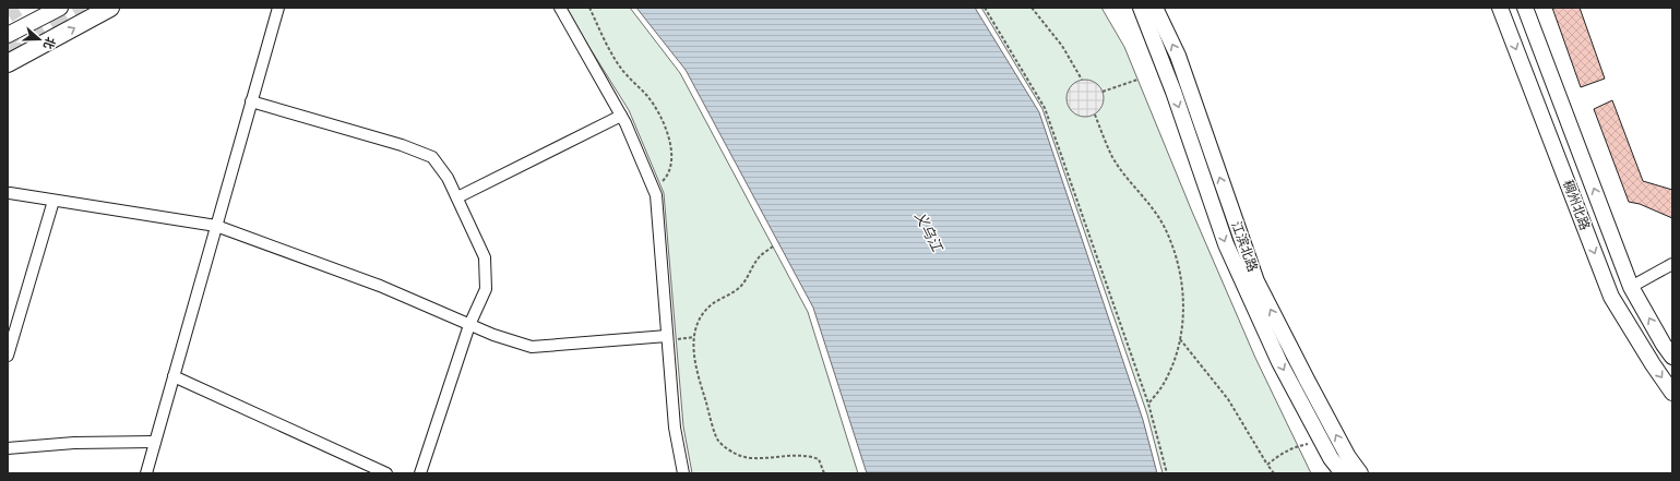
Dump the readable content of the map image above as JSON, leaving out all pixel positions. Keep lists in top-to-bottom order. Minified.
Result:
{"streets":{"main road":["稠州北路","江滨北路"]},"water":["义乌江"],"north":"right"}
